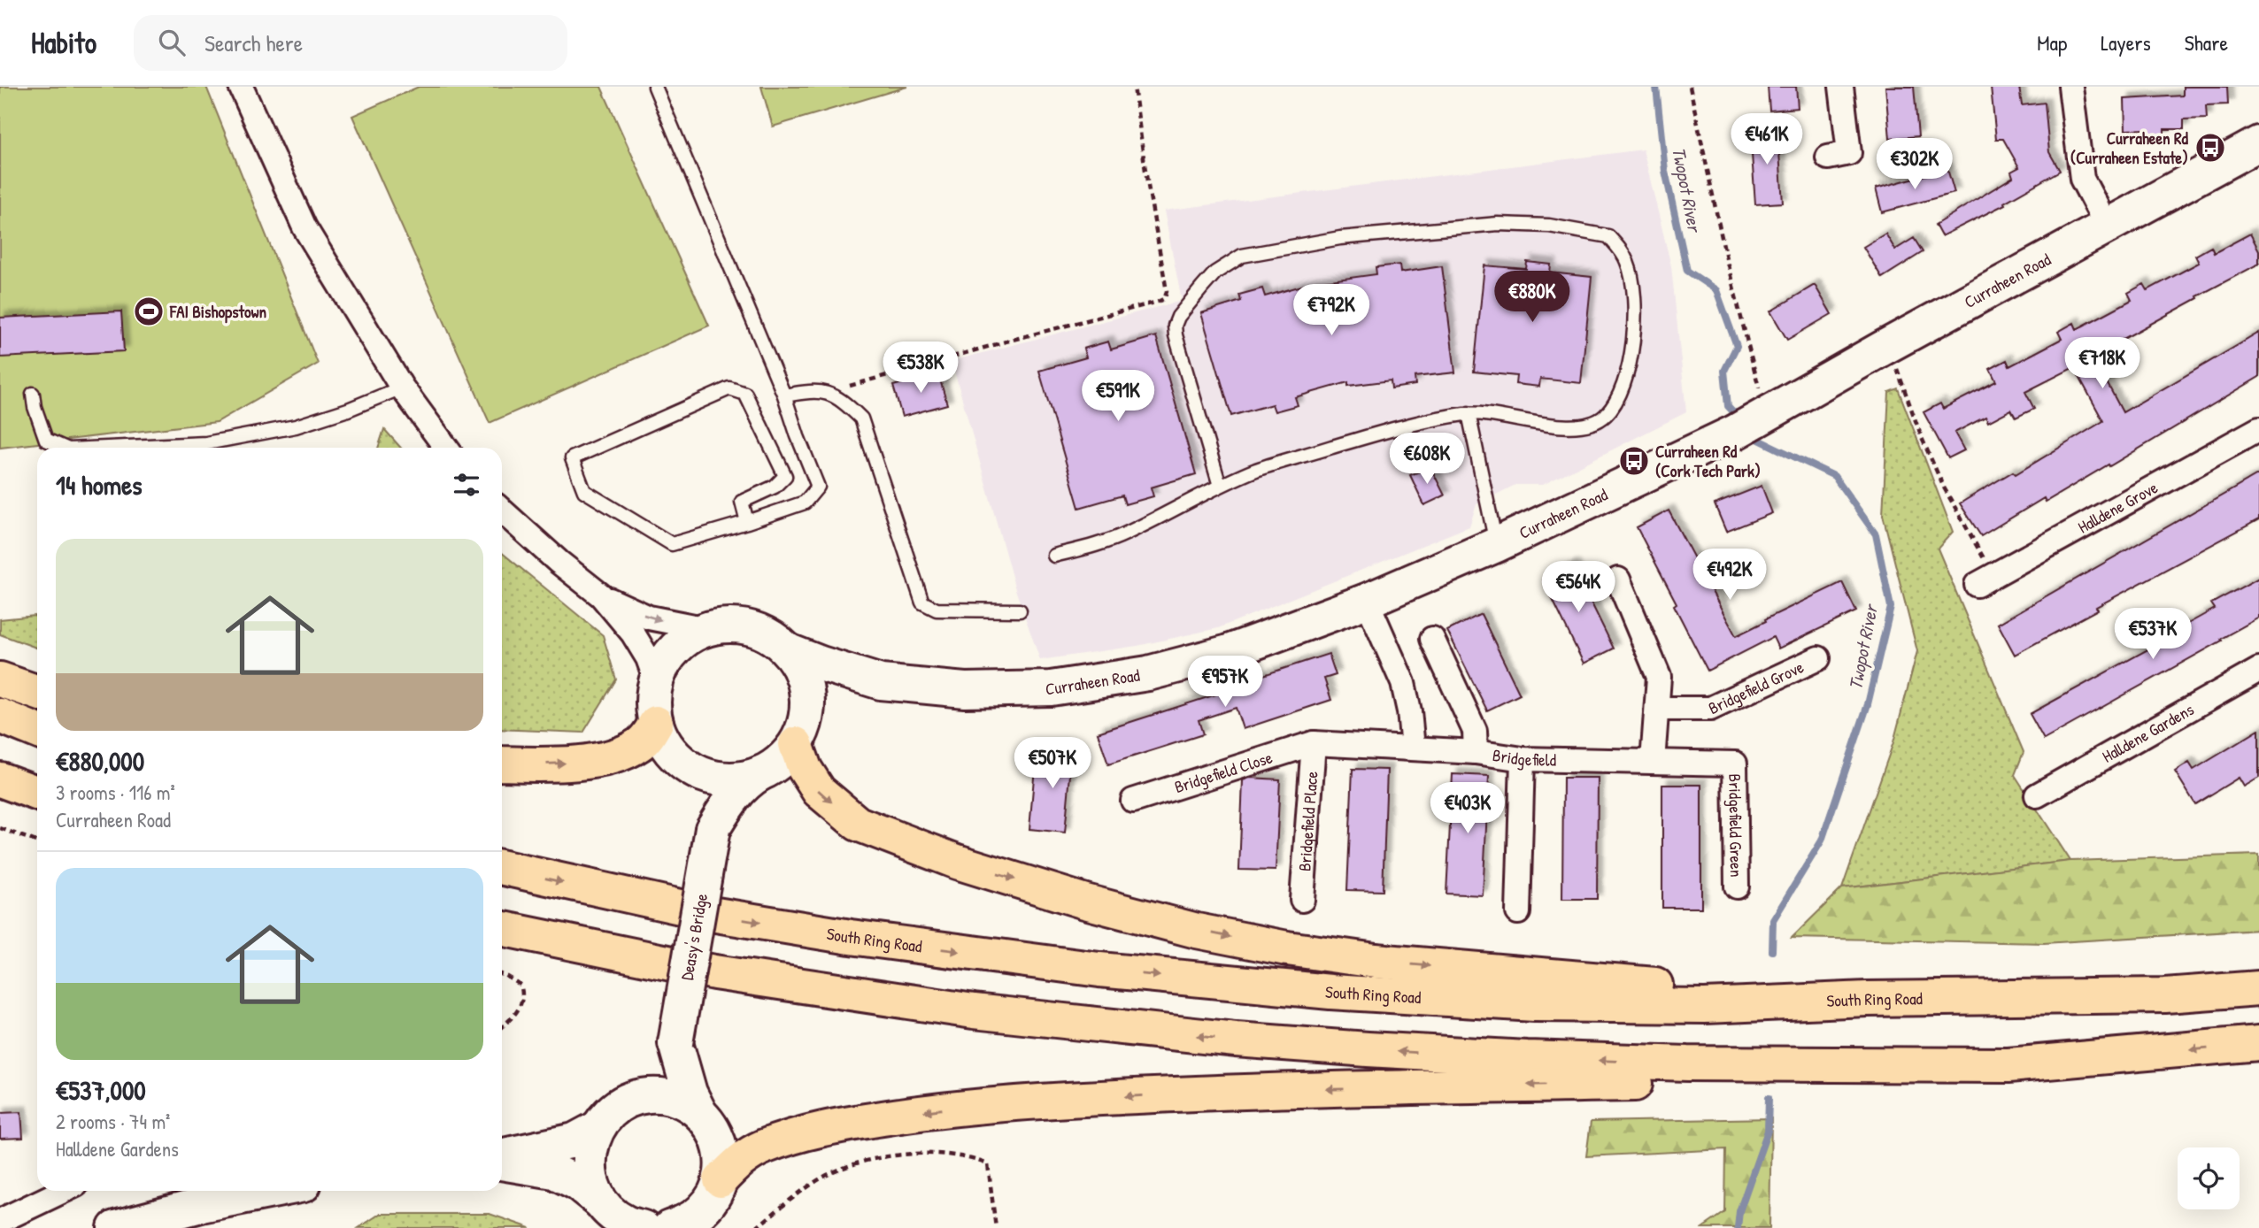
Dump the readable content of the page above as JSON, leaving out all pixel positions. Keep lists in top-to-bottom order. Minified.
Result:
{"streets":{"highway":["South Ring Road"],"street":["Curraheen Road","Halldene Grove","Bridgefield Grove","Halldene Gardens","Bridgefield","Bridgefield Close","Bridgefield Place","Bridgefield Green","Deasy's Bridge"]},"crossings":[["Curraheen Road","Deasy's Bridge"],["Bridgefield","Bridgefield Close"],["Bridgefield","Bridgefield Place"],["Bridgefield","Bridgefield Green"],["Bridgefield Close","Bridgefield Place"]],"water":["Twopot River"],"places":{"bus stop":["Curraheen Rd (Curraheen Estate)","Curraheen Rd (Cork Tech Park)"],"sports":["FAI Bishopstown"]},"page":{"header":"Habito","search":"Search here","nav":["Map","Layers","Share"],"price":["€461K","€302K","€880K","€792K","€718K","€538K","€591K","€608K","€492K","€564K","€537K","€957K","€507K","€403K"],"heading":"14 homes","list":[{"name":"€880,000","note":"3 rooms · 116 m² · Curraheen Road"},{"name":"€537,000","note":"2 rooms · 74 m² · Halldene Gardens"}]}}
